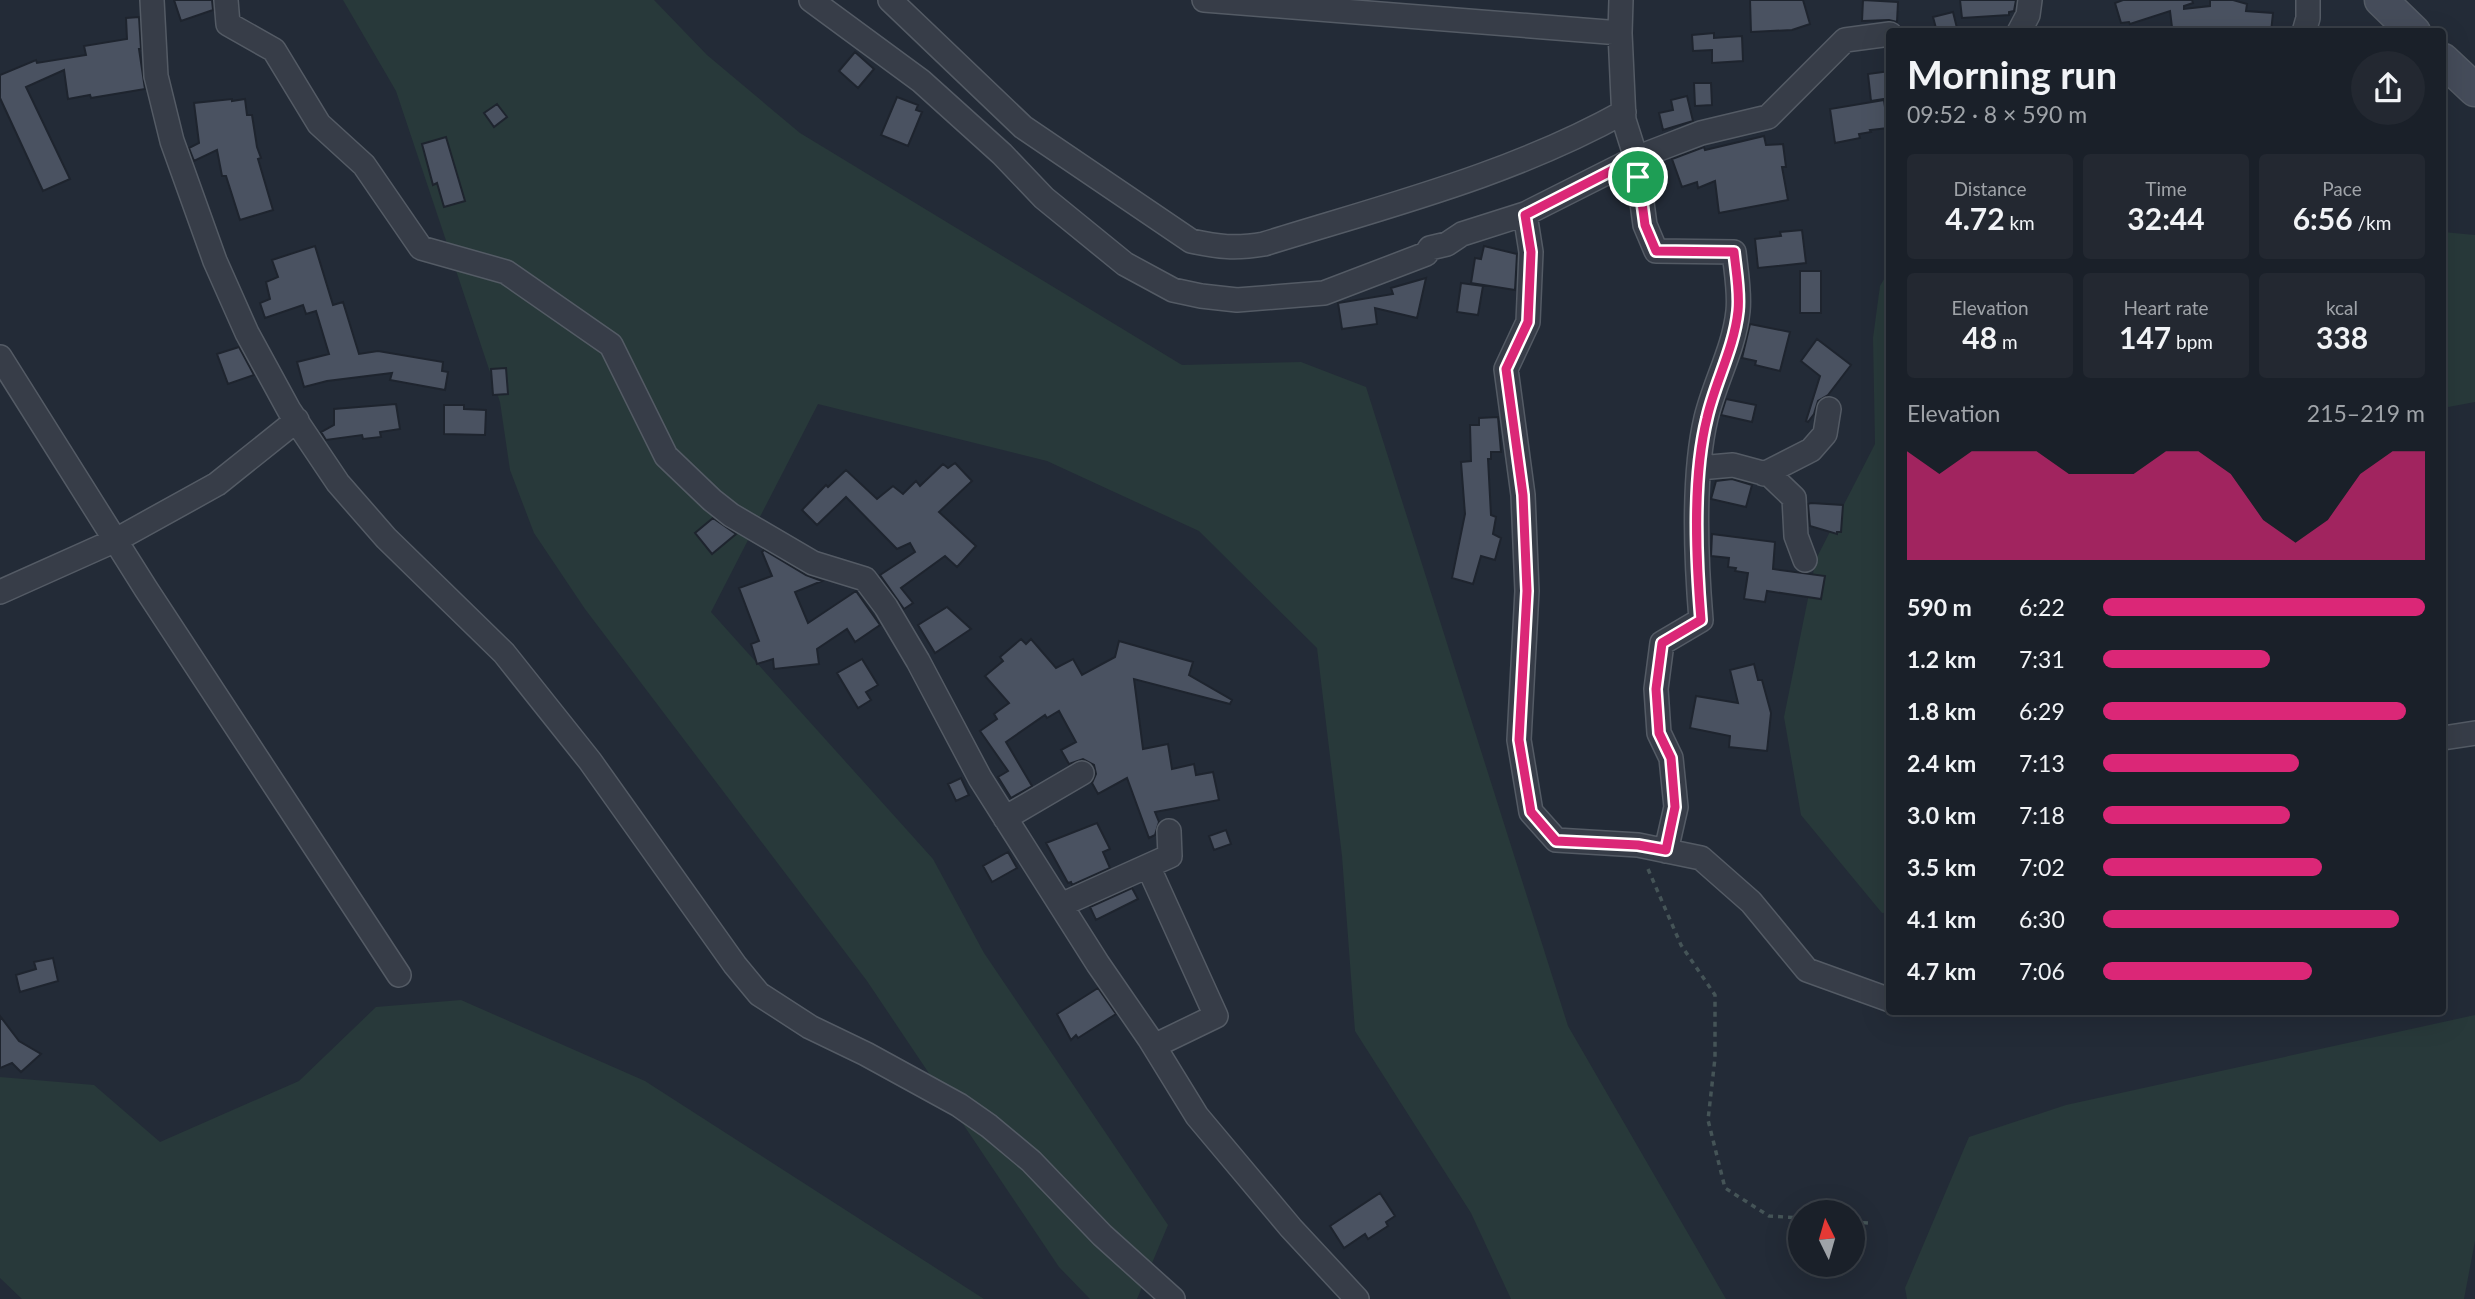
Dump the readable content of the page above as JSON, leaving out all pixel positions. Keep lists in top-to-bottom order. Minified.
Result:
{"north":"top","page":{"heading":["Morning run","09:52 · 8 × 590 m"],"stats":[["Distance","4.72 km"],["Time","32:44"],["Pace","6:56 /km"],["Elevation","48 m"],["Heart rate","147 bpm"],["kcal","338"]],"chart":["Elevation","215–219 m"],"list":[{"name":"590 m","note":"6:22"},{"name":"1.2 km","note":"7:31"},{"name":"1.8 km","note":"6:29"},{"name":"2.4 km","note":"7:13"},{"name":"3.0 km","note":"7:18"},{"name":"3.5 km","note":"7:02"},{"name":"4.1 km","note":"6:30"},{"name":"4.7 km","note":"7:06"}]}}
